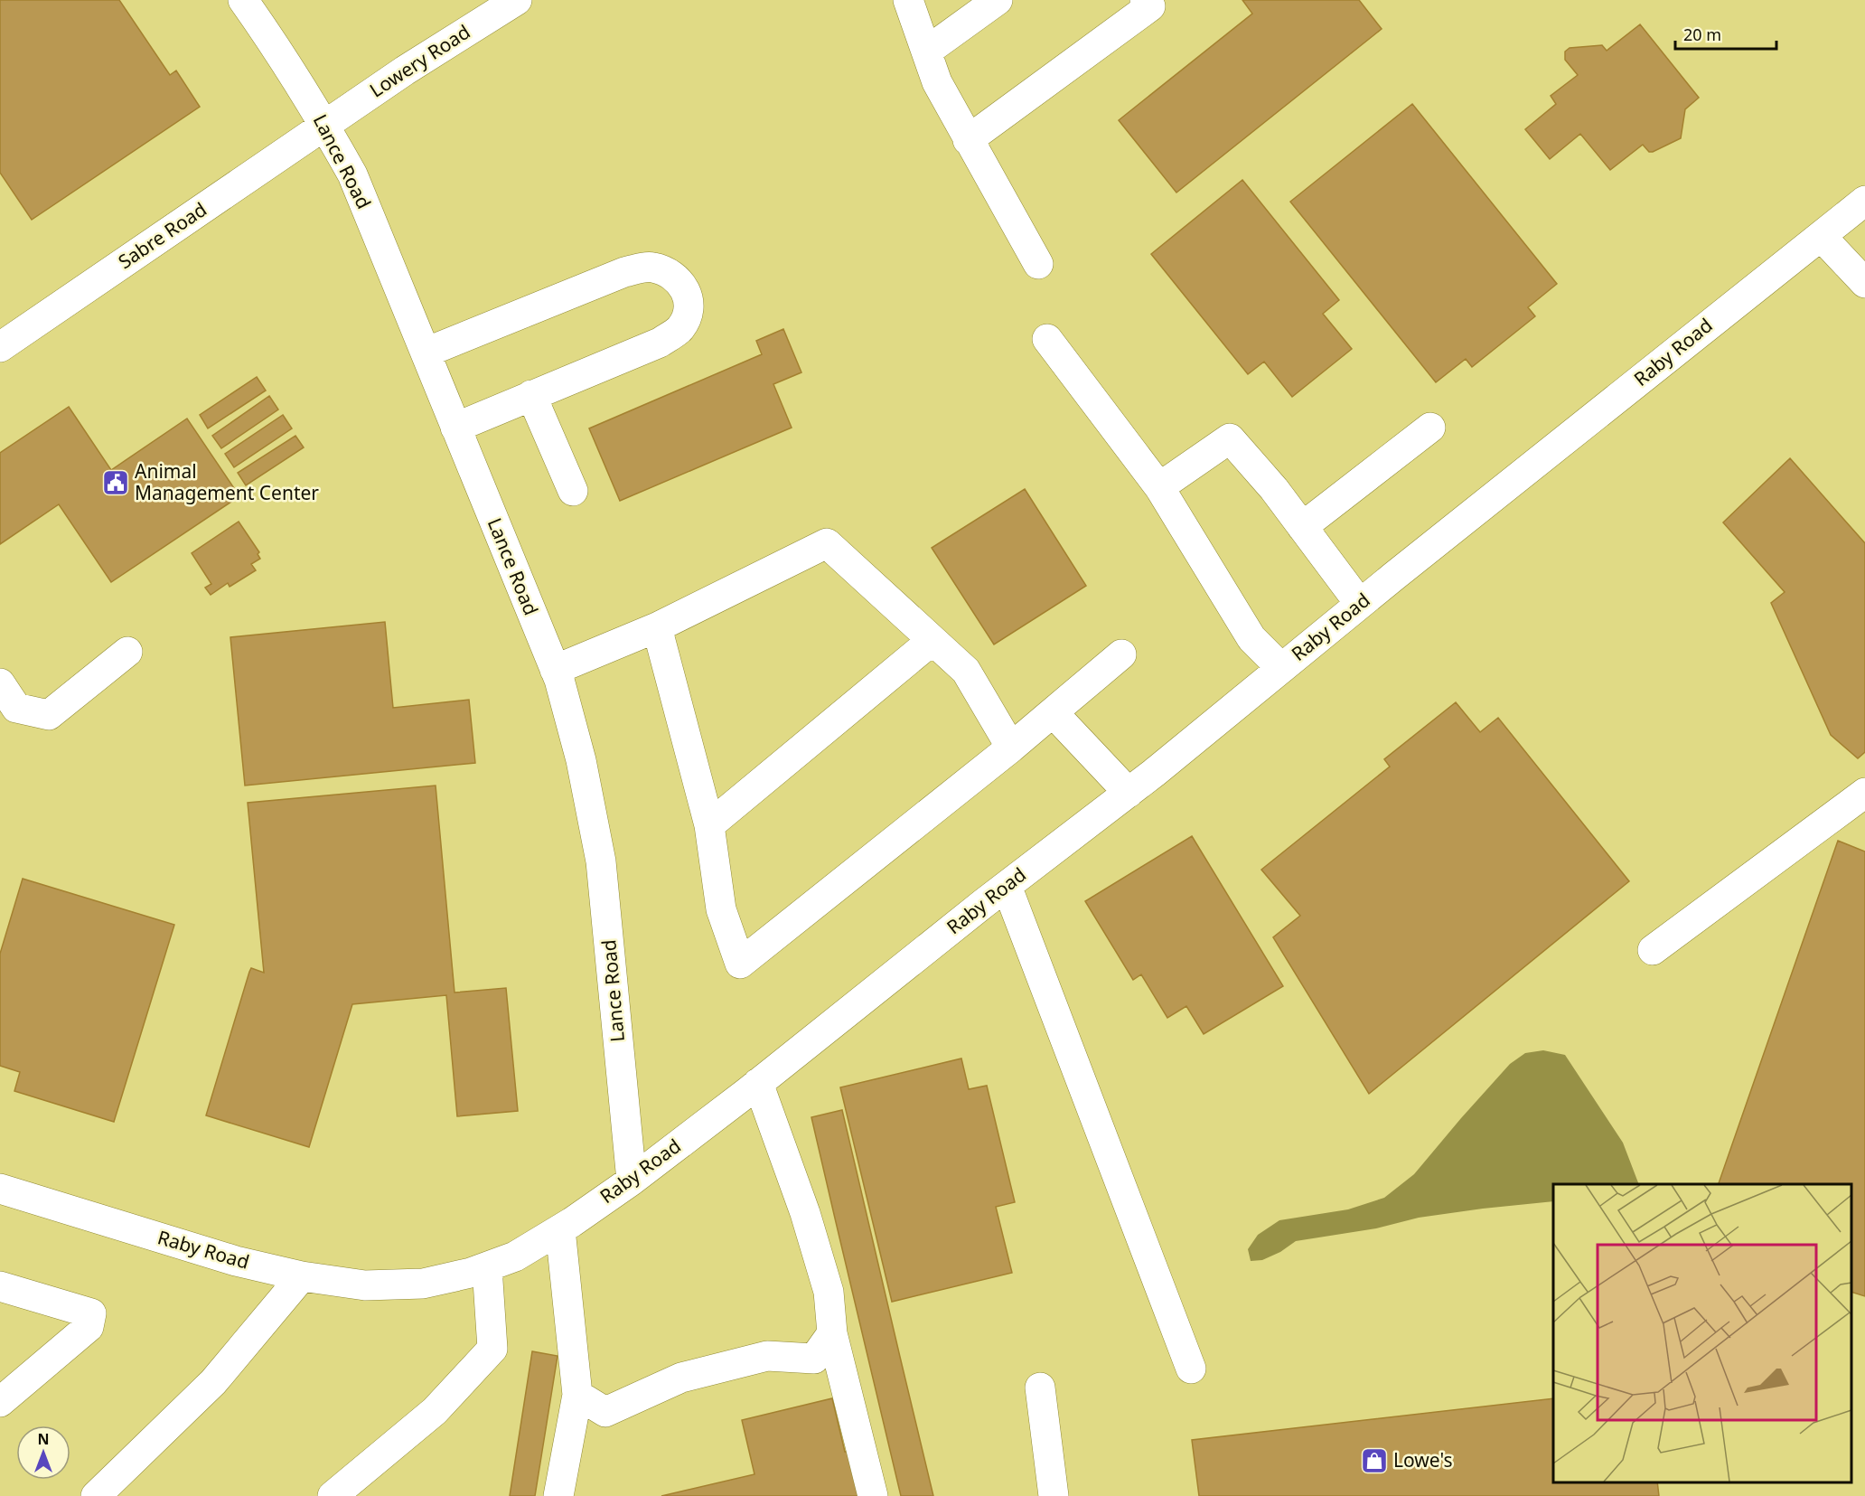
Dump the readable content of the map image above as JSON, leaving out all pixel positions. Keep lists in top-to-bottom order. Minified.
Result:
{"streets":{"street":["Lowery Road","Lance Road","Sabre Road","Raby Road"]},"crossings":[["Lowery Road","Lance Road"],["Lowery Road","Sabre Road"],["Lance Road","Sabre Road"],["Lance Road","Raby Road"]],"places":{"public building":["Animal Management Center"],"shop":["Lowe's"]},"scale_bar":"20 m","north":"top"}
